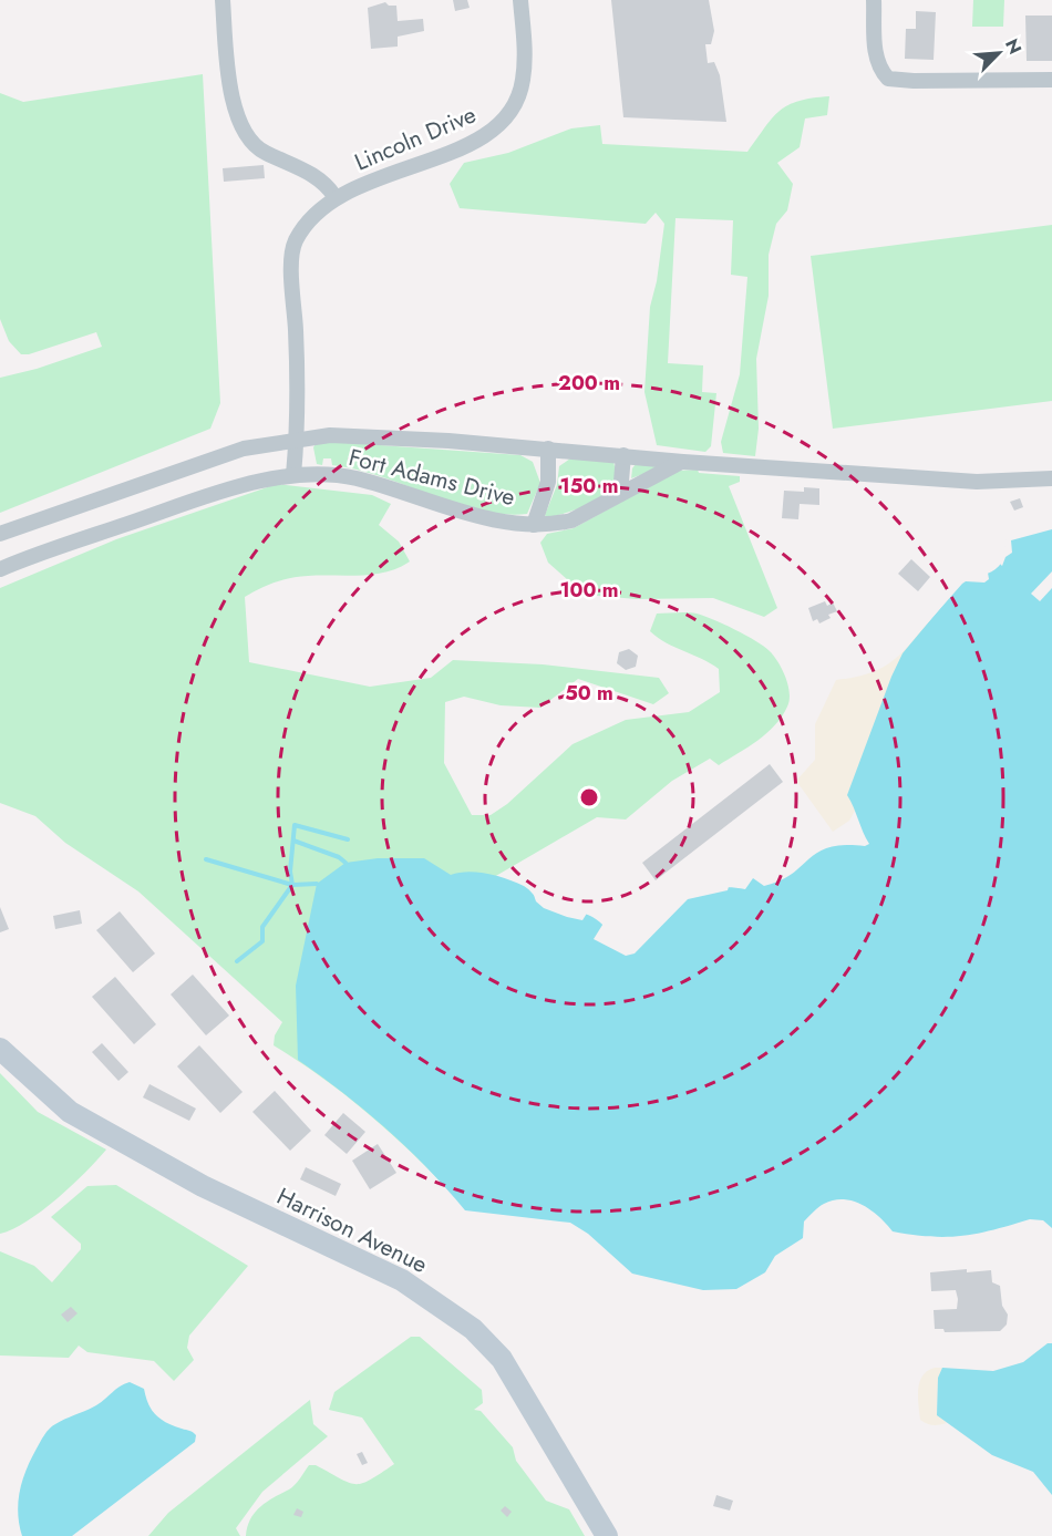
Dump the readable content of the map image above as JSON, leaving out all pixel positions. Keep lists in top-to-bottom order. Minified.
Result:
{"streets":{"main road":["Harrison Avenue"],"street":["Lincoln Drive","Fort Adams Drive"]},"crossings":[["Lincoln Drive","Fort Adams Drive"]],"north":"top right","rings":["200 m","150 m","100 m","50 m"]}
